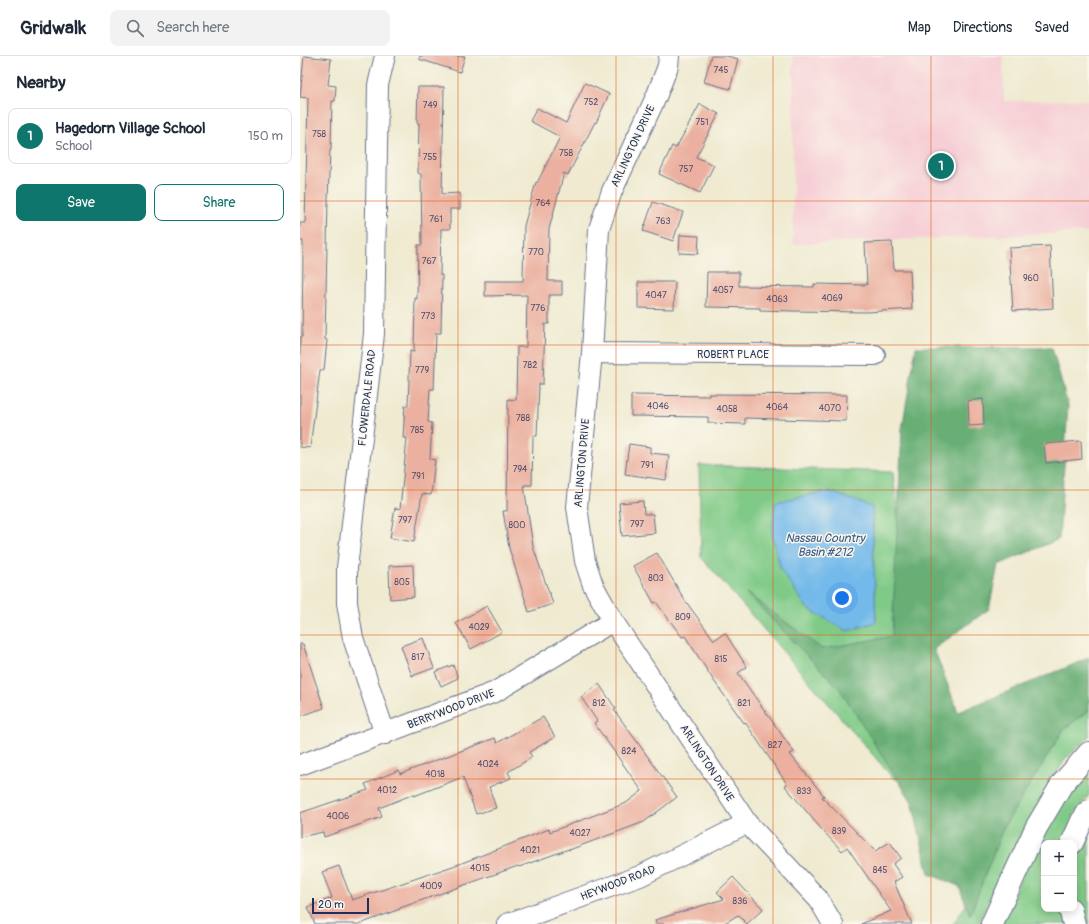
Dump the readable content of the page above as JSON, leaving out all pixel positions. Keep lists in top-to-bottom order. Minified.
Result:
{"streets":{"street":["ARLINGTON DRIVE","ROBERT PLACE","FLOWERDALE ROAD","BERRYWOOD DRIVE","HEYWOOD ROAD"]},"crossings":[["ARLINGTON DRIVE","ROBERT PLACE"],["ARLINGTON DRIVE","BERRYWOOD DRIVE"],["ARLINGTON DRIVE","HEYWOOD ROAD"],["FLOWERDALE ROAD","BERRYWOOD DRIVE"]],"water":["Nassau Country Basin #212"],"house_numbers":["745","752","749","751","758","758","755","757","764","761","763","770","767","960","4057","4047","4069","4063","776","773","782","779","4046","4064","4070","4058","788","785","791","794","791","797","797","800","803","805","809","4029","817","815","812","821","827","824","4024","4018","4012","833","4006","839","4027","4021","4015","845","4009","836"],"scale_bar":"20 m","page":{"header":"Gridwalk","search":"Search here","nav":["Map","Directions","Saved"],"heading":"Nearby","list":[{"mark":"1","name":"Hagedorn Village School","note":"School","value":"150 m"}],"pins":"1","buttons":["Save","Share"],"map_buttons":["+","−"],"scale":"20 m"}}
